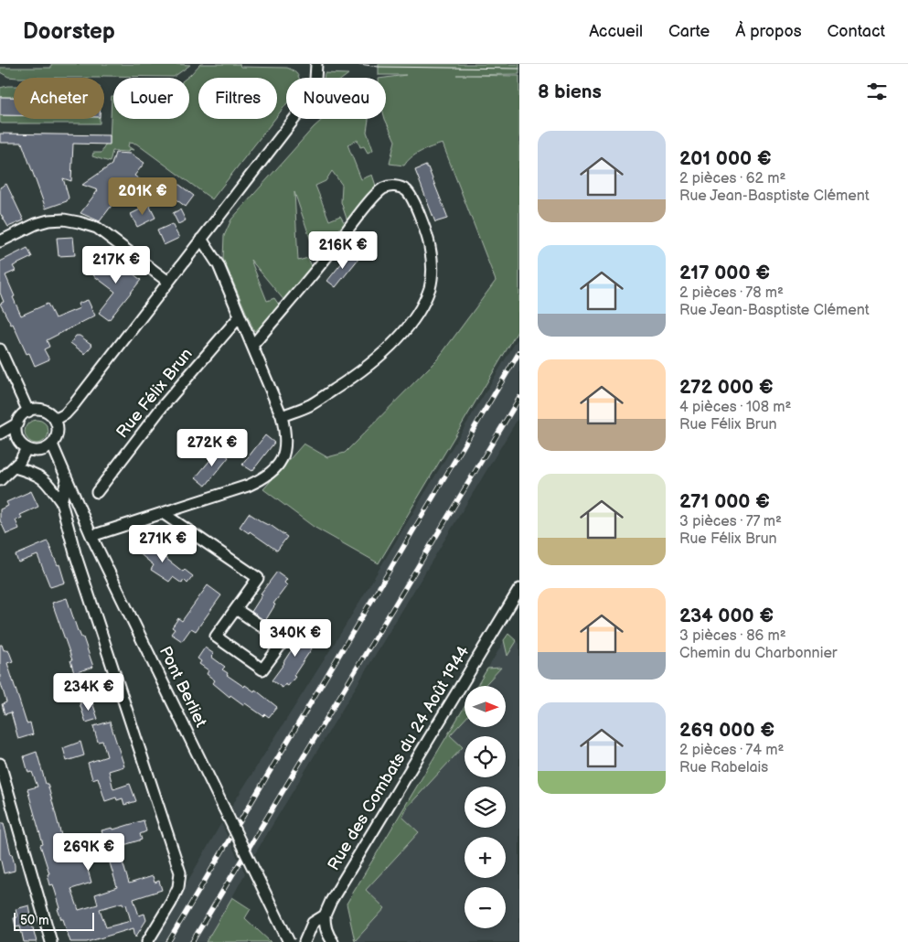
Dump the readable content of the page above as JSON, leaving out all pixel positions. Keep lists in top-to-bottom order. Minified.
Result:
{"streets":{"street":["Rue Félix Brun","Pont Berliet","Rue des Combats du 24 Août 1944"]},"scale_bar":"50 m","north":"right","page":{"header":"Doorstep","nav":["Accueil","Carte","À propos","Contact"],"heading":"8 biens","chip":["Acheter","Louer","Filtres","Nouveau"],"list":[{"name":"201 000 €","note":"2 pièces · 62 m² · Rue Jean-Basptiste Clément"},{"name":"217 000 €","note":"2 pièces · 78 m² · Rue Jean-Basptiste Clément"},{"name":"272 000 €","note":"4 pièces · 108 m² · Rue Félix Brun"},{"name":"271 000 €","note":"3 pièces · 77 m² · Rue Félix Brun"},{"name":"234 000 €","note":"3 pièces · 86 m² · Chemin du Charbonnier"},{"name":"269 000 €","note":"2 pièces · 74 m² · Rue Rabelais"}],"price":["201K €","216K €","217K €","272K €","271K €","340K €","234K €","269K €"],"map_buttons":["+","−"],"scale":"50 m"}}
